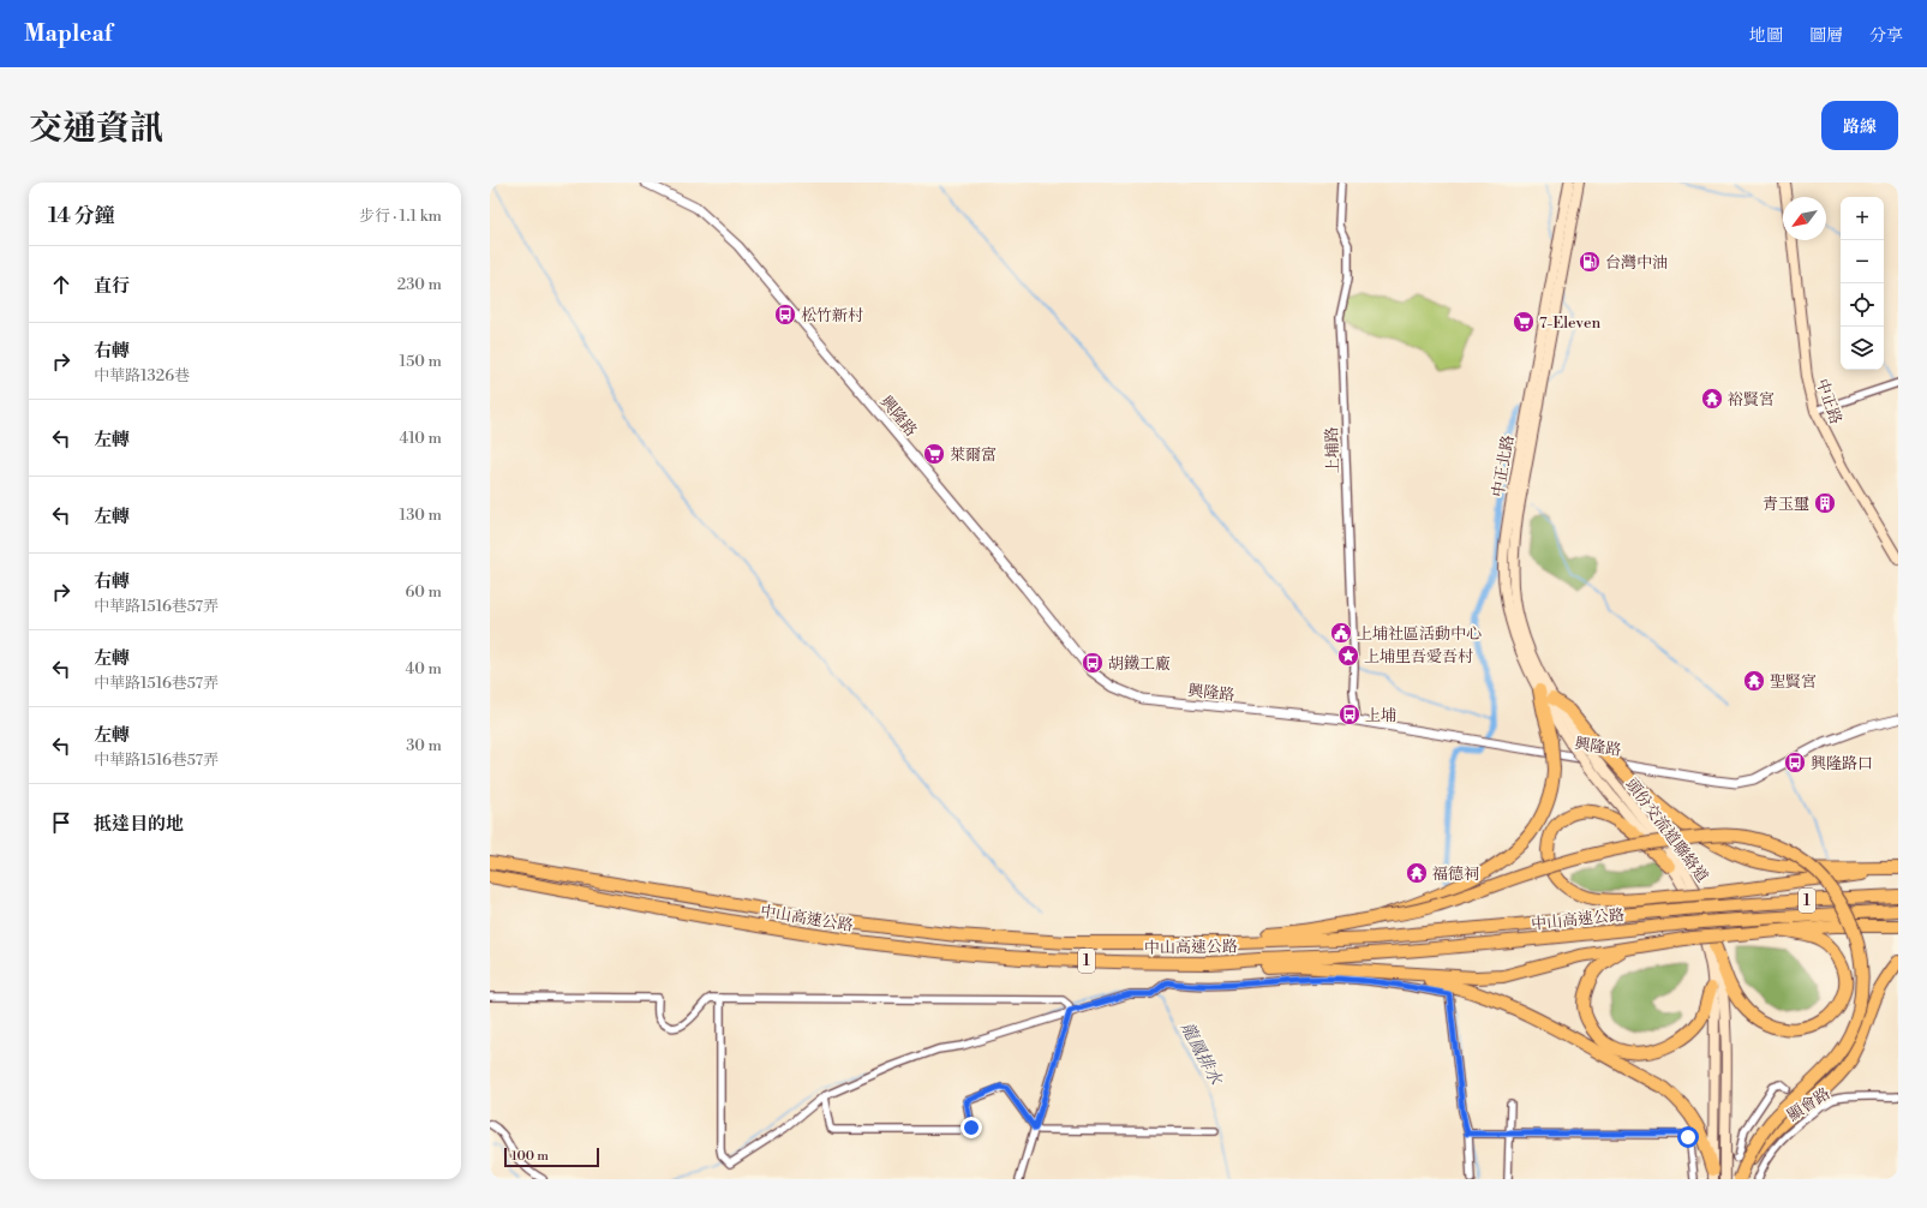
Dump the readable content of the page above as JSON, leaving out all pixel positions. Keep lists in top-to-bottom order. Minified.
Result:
{"streets":{"highway":["1","中山高速公路"],"main road":["中正路","中正北路","頭份交流道聯絡道"],"street":["興隆路","上埔路","顯會路"]},"crossings":[["興隆路","上埔路"],["中正北路","頭份交流道聯絡道"]],"water":["龍鳳排水"],"places":{"fuel station":["台灣中油"],"bus stop":["松竹新村","胡鐵工廠","上埔","興隆路口"],"supermarket":["7-Eleven","萊爾富"],"temple":["裕賢宮","聖賢宮","福德祠"],"building":["青玉璽"],"public building":["上埔社區活動中心"],"place":["上埔里吾愛吾村"]},"scale_bar":"100 m","north":"bottom left","page":{"header":"Mapleaf","nav":["地圖","圖層","分享"],"title":"交通資訊","buttons":"路線","heading":["14 分鐘","步行 · 1.1 km"],"map_buttons":["+","−"],"list":[["直行","230 m"],["右轉","中華路1326巷","150 m"],["左轉","410 m"],["左轉","130 m"],["右轉","中華路1516巷57弄","60 m"],["左轉","中華路1516巷57弄","40 m"],["左轉","中華路1516巷57弄","30 m"],"抵達目的地"],"scale":"100 m"}}
